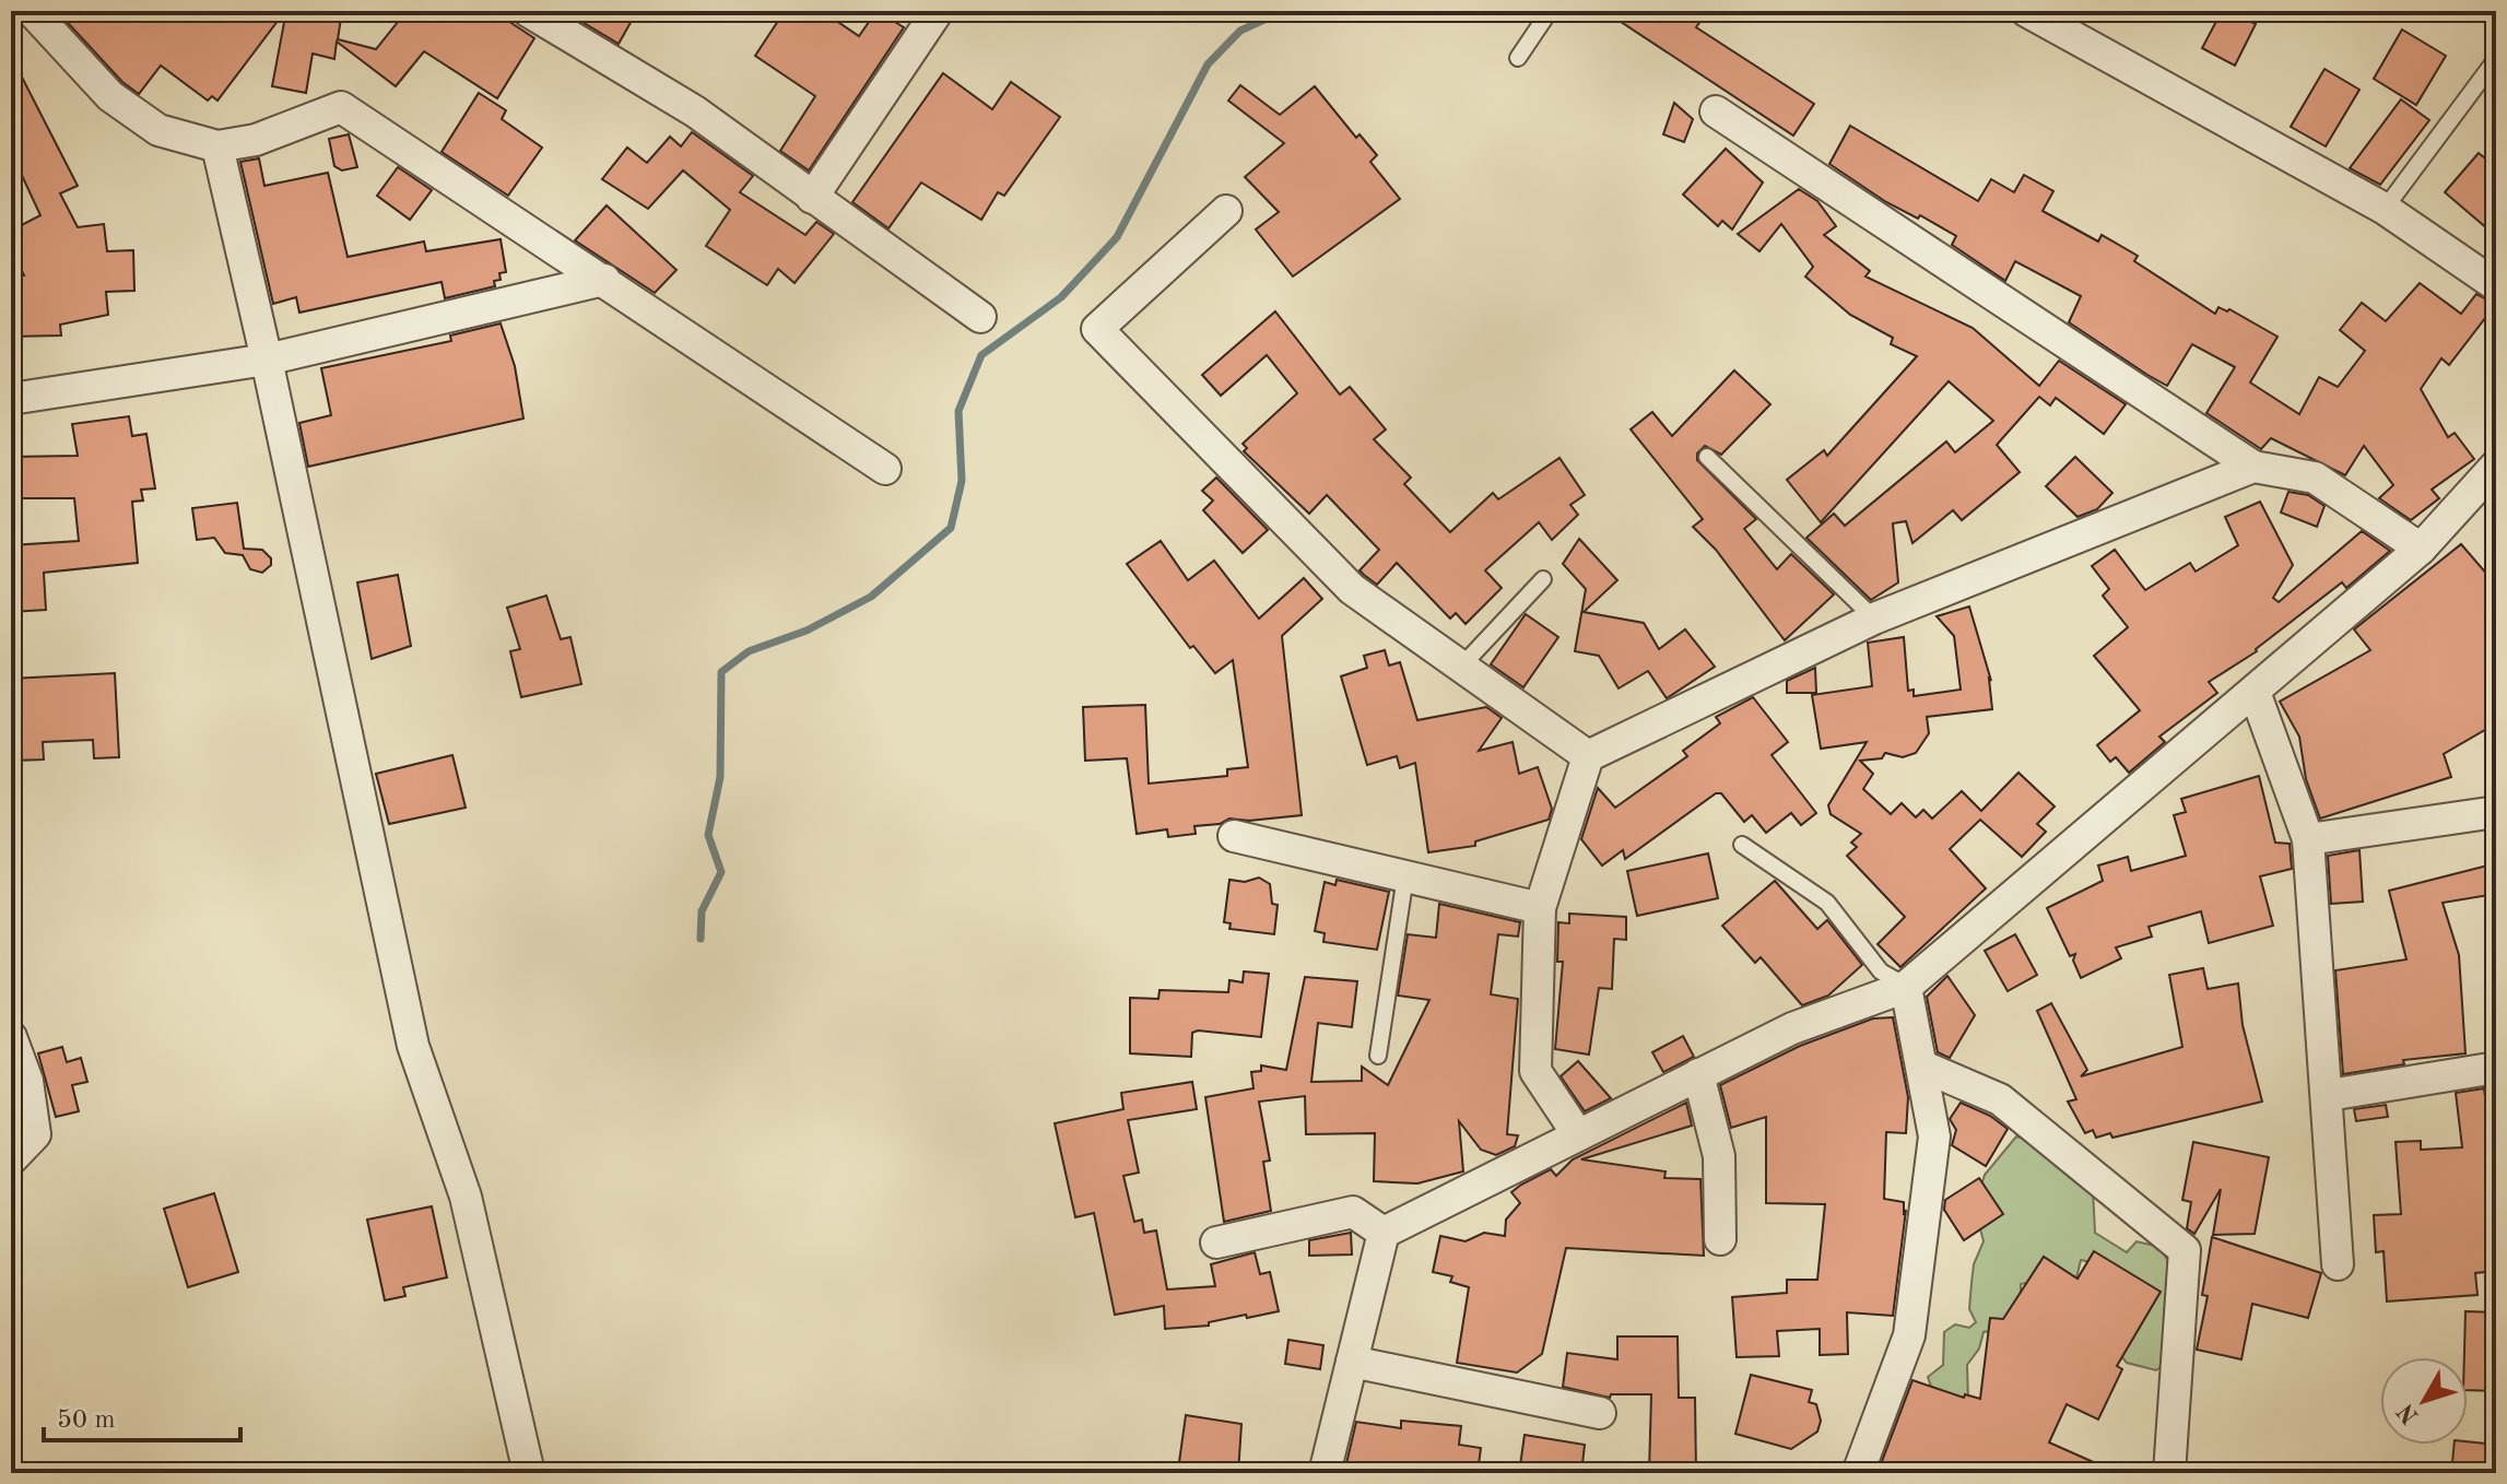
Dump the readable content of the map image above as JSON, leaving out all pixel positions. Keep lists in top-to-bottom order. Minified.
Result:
{"scale_bar":"50 m","north":"bottom left"}
